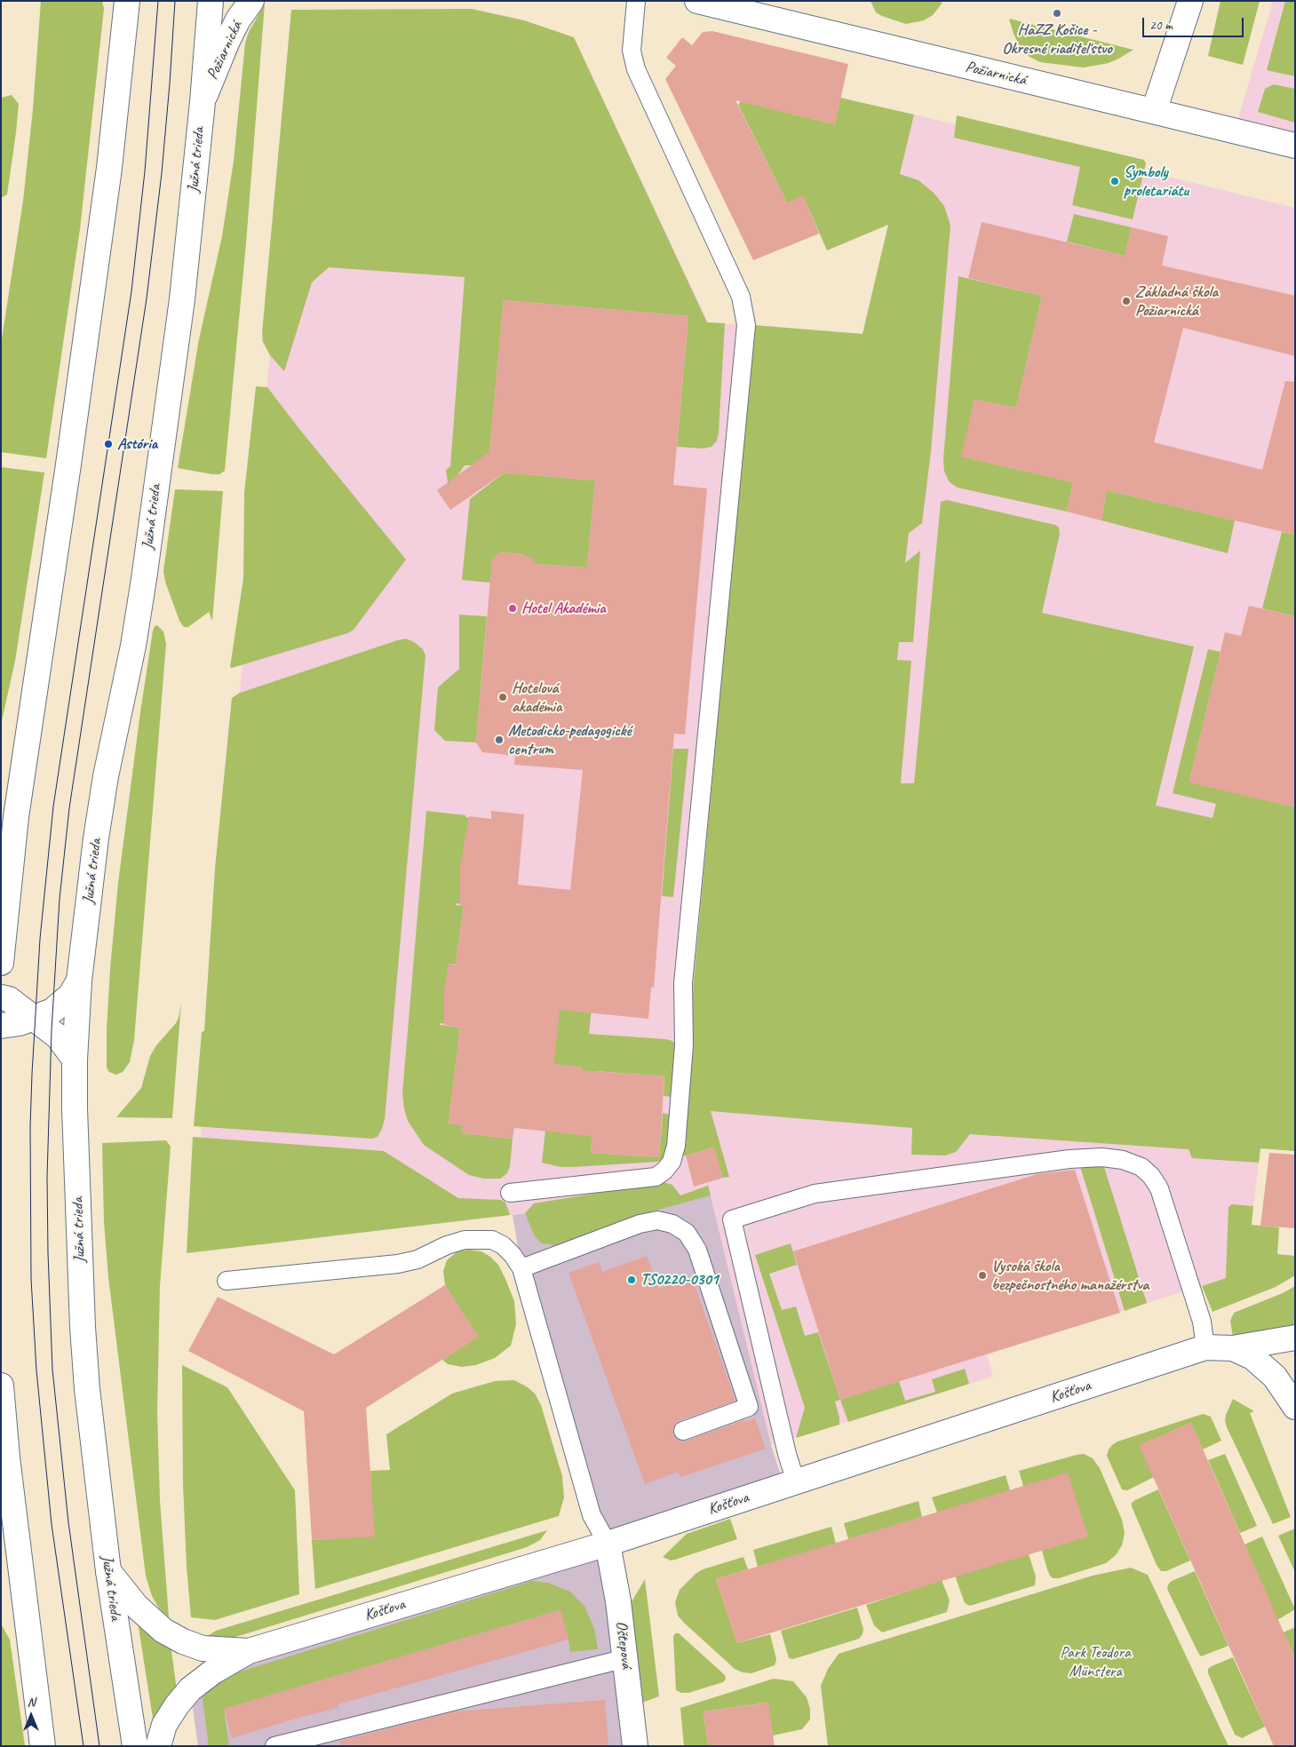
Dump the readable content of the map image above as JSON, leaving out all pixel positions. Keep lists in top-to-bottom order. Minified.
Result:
{"streets":{"street":["Požiarnická","Južná trieda","Košťova","Oštepová"]},"crossings":[["Požiarnická","Južná trieda"],["Košťova","Oštepová"]],"parks":["Park Teodora Münstera"],"places":["HaZZ Košice - Okresné riaditeľstvo","Symboly proletariátu","Základná škola Požiarnická","Astória","Hotel Akadémia","Hotelová akadémia","Metodicko-pedagogické centrum","Vysoká škola bezpečnostného manažérstva","TS0220-0301"],"scale_bar":"20 m","north":"top"}
